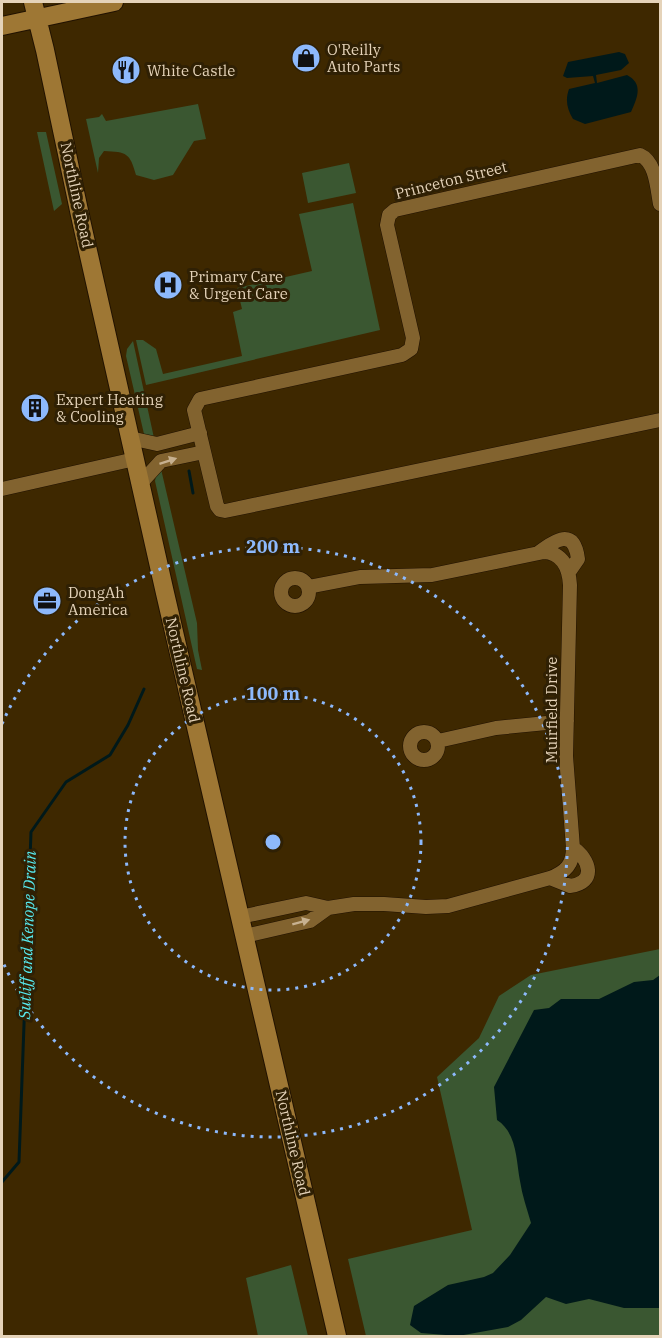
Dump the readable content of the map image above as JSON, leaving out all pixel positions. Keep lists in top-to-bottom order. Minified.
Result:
{"streets":{"main road":["Northline Road"],"street":["Princeton Street","Muirfield Drive"]},"water":["Sutliff and Kenope Drain"],"places":{"shop":["O'Reilly Auto Parts"],"restaurant":["White Castle"],"hospital":["Primary Care & Urgent Care"],"building":["Expert Heating & Cooling"],"office":["DongAh America"]},"rings":["200 m","100 m"]}
